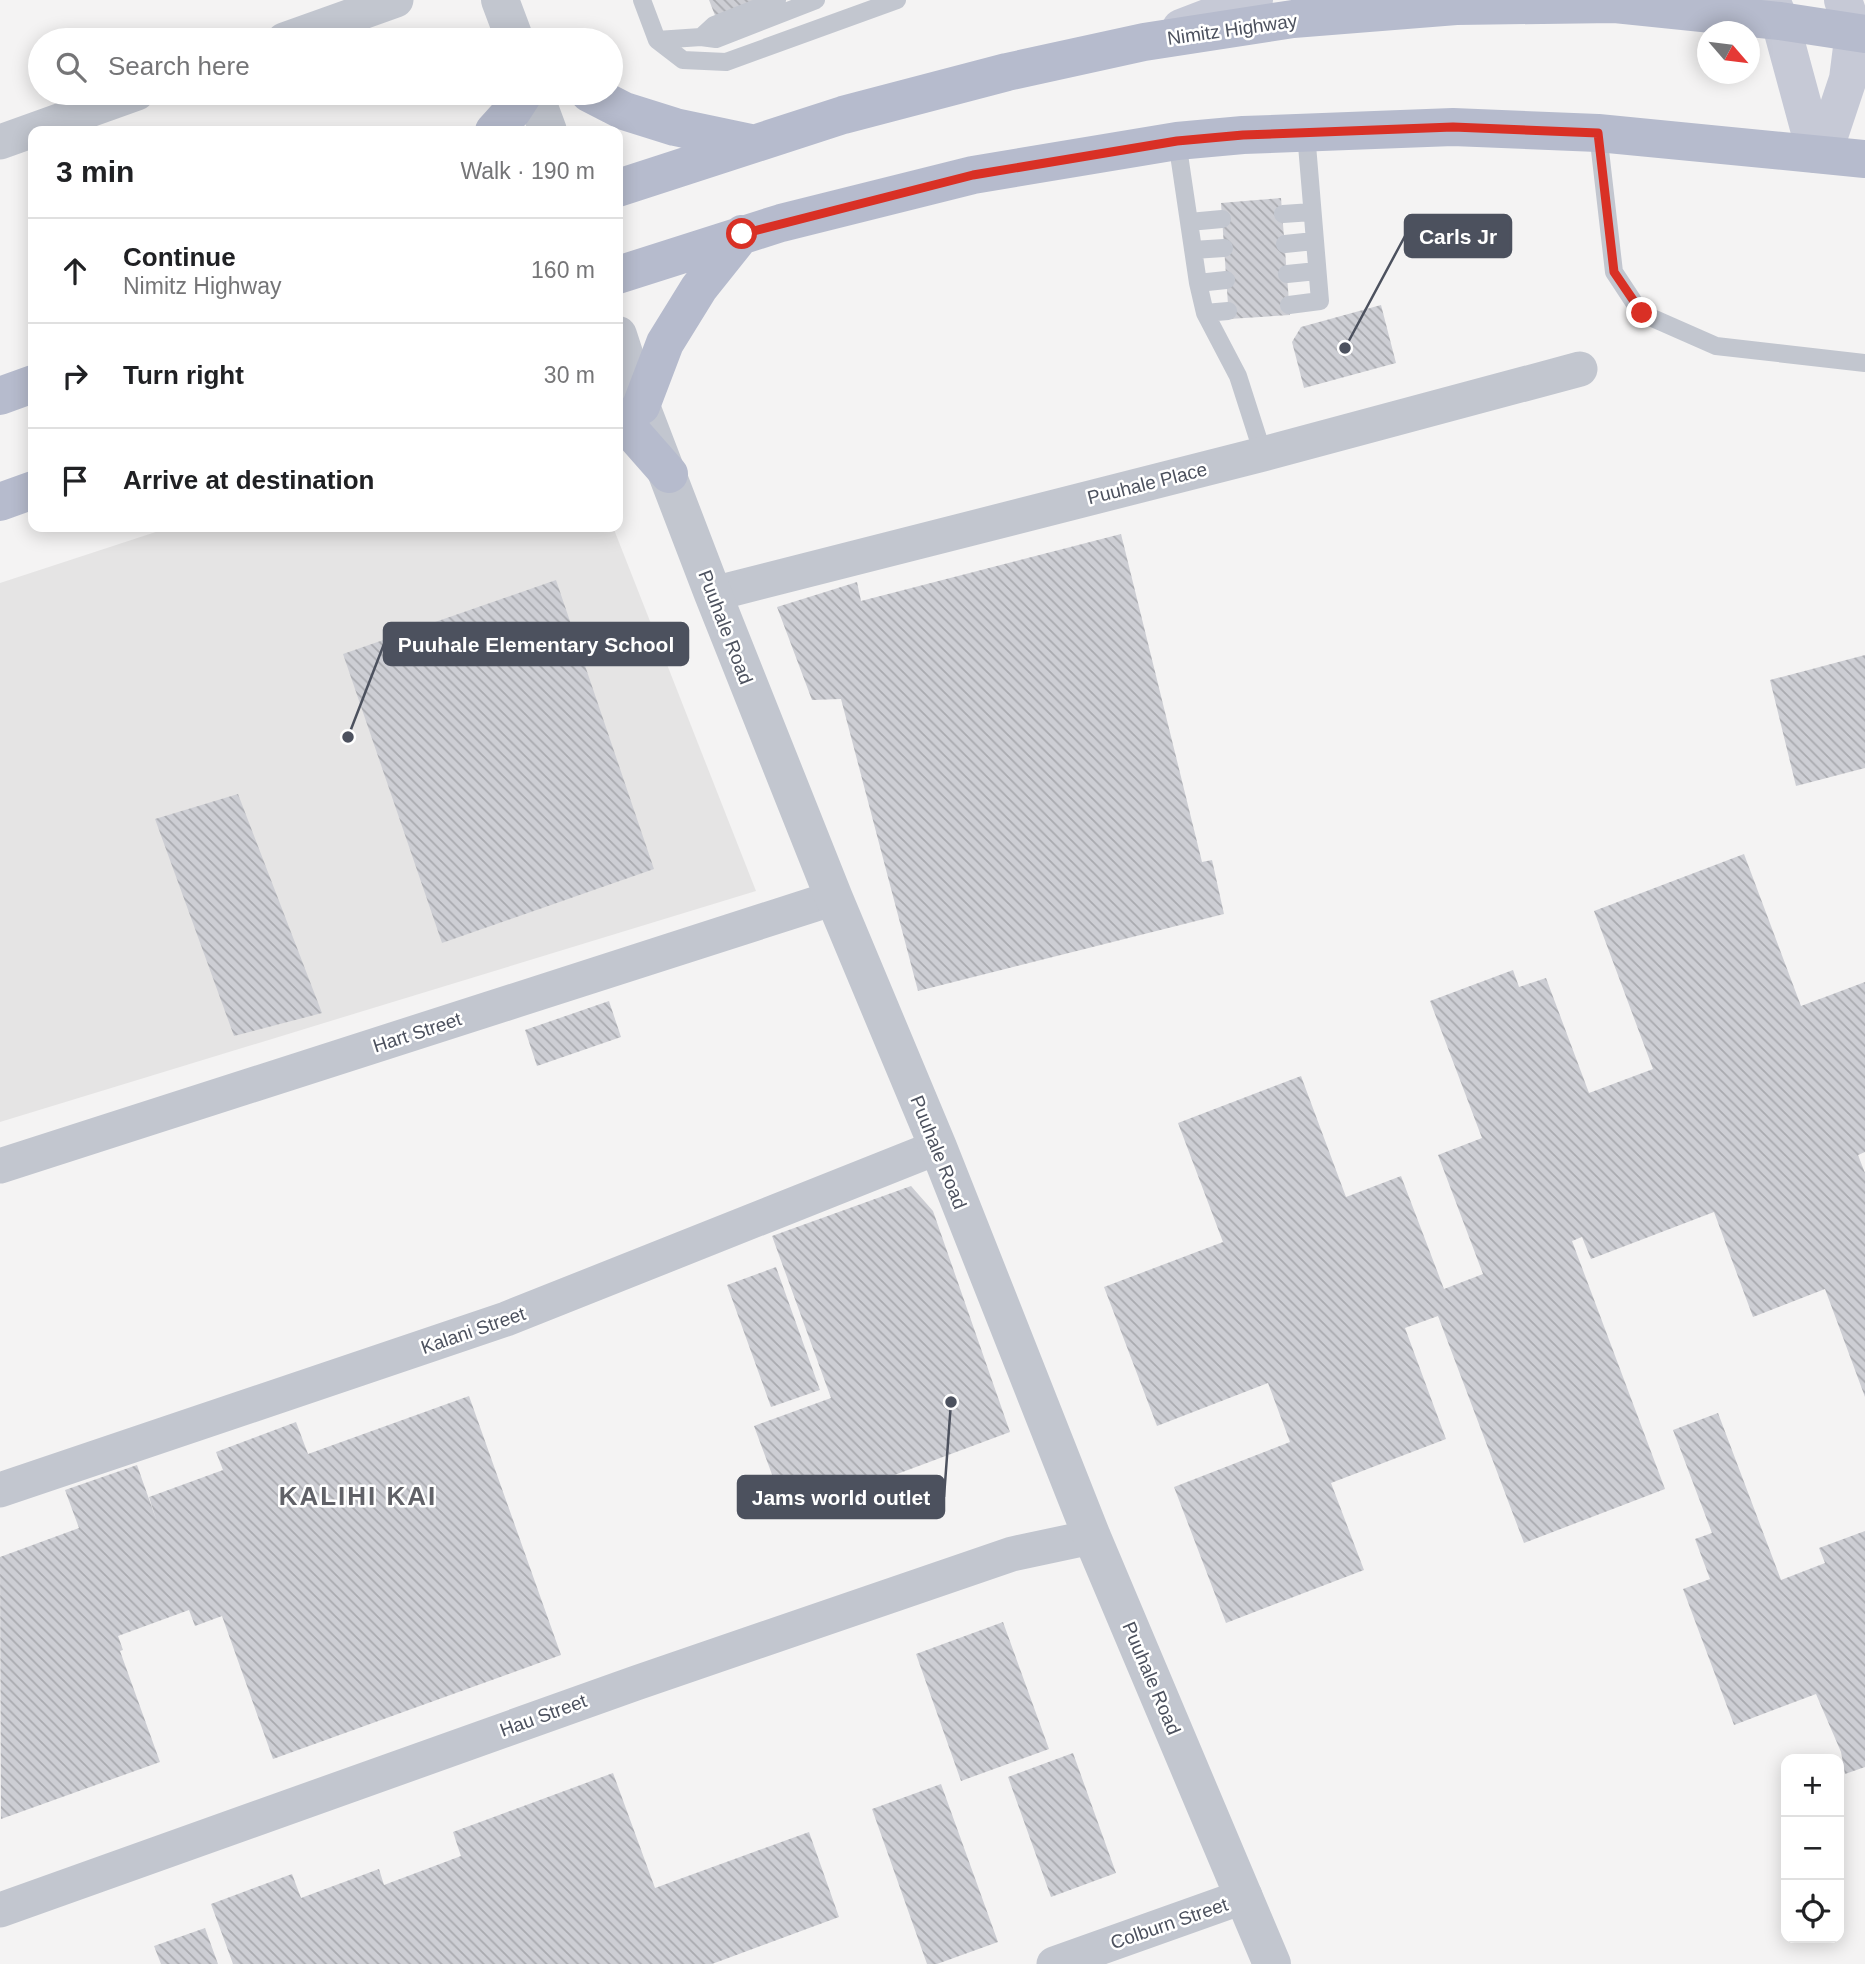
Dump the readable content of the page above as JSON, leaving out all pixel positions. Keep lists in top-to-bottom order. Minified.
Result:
{"streets":{"main road":["Nimitz Highway"],"street":["Puuhale Place","Puuhale Road","Hart Street","Kalani Street","Hau Street","Colburn Street"]},"crossings":[["Puuhale Place","Puuhale Road"],["Puuhale Road","Hart Street"],["Puuhale Road","Kalani Street"],["Puuhale Road","Hau Street"],["Puuhale Road","Colburn Street"]],"districts":["KALIHI KAI"],"places":["Carls Jr","Puuhale Elementary School","Jams world outlet"],"north":"bottom right","page":{"search":"Search here","heading":["3 min","Walk · 190 m"],"list":[["Continue","Nimitz Highway","160 m"],["Turn right","30 m"],"Arrive at destination"],"map_buttons":["+","−"]}}
